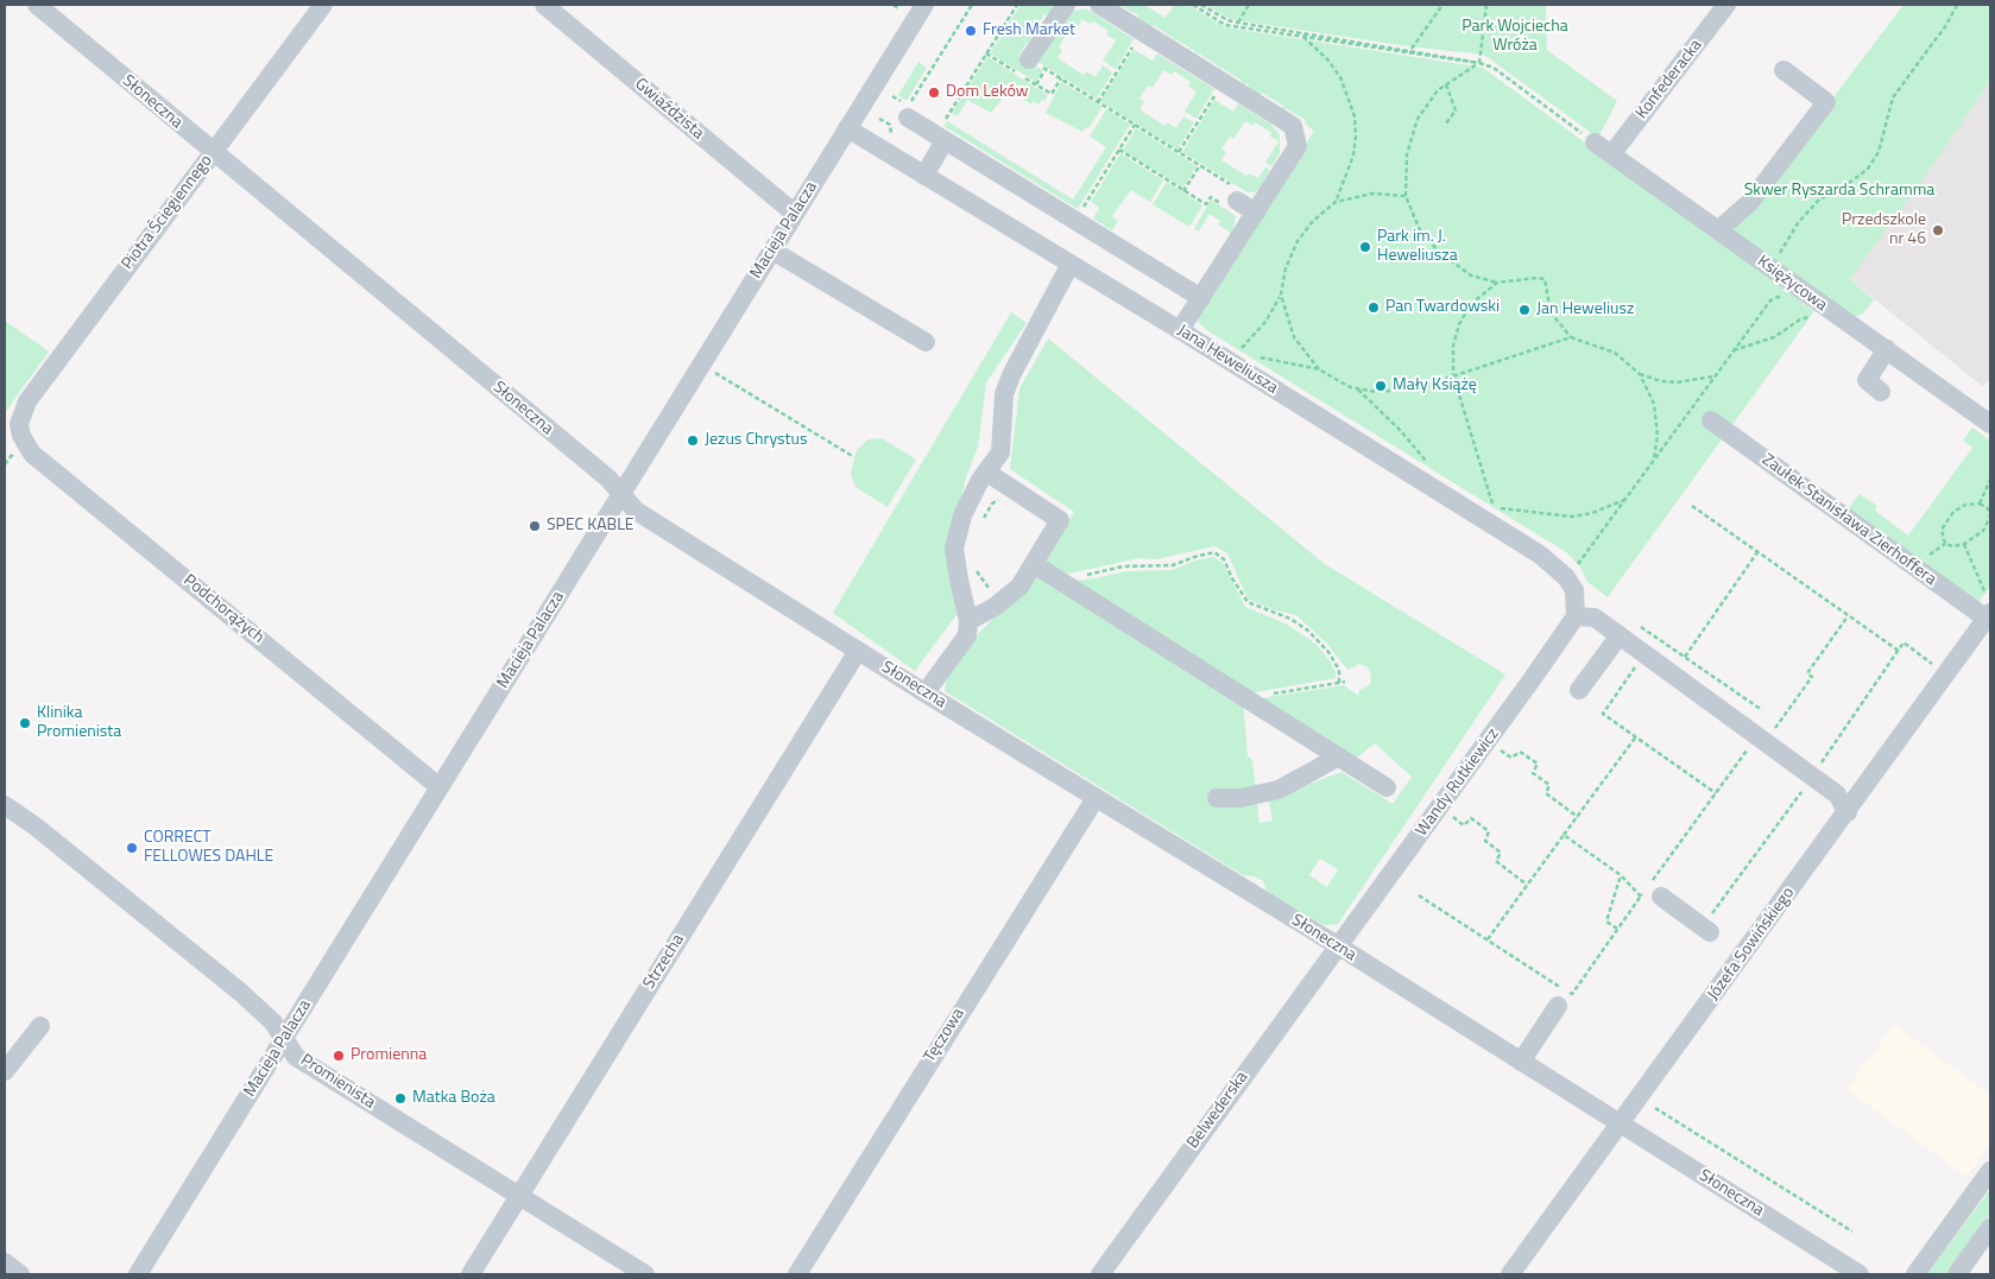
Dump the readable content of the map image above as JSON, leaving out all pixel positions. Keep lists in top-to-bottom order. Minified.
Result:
{"streets":{"street":["Konfederacka","Słoneczna","Gwiaździsta","Piotra Ściegiennego","Macieja Palacza","Księżycowa","Jana Heweliusza","Zaułek Stanisława Zierhoffera","Podchorążych","Wandy Rutkiewicz","Józefa Sowińskiego","Strzecha","Tęczowa","Promienista","Belwederska"]},"crossings":[["Konfederacka","Księżycowa"],["Słoneczna","Piotra Ściegiennego"],["Słoneczna","Macieja Palacza"],["Słoneczna","Wandy Rutkiewicz"],["Słoneczna","Józefa Sowińskiego"],["Słoneczna","Strzecha"],["Słoneczna","Tęczowa"],["Słoneczna","Belwederska"],["Gwiaździsta","Macieja Palacza"],["Piotra Ściegiennego","Podchorążych"],["Macieja Palacza","Jana Heweliusza"],["Macieja Palacza","Podchorążych"],["Macieja Palacza","Promienista"],["Jana Heweliusza","Wandy Rutkiewicz"],["Zaułek Stanisława Zierhoffera","Józefa Sowińskiego"],["Wandy Rutkiewicz","Belwederska"],["Strzecha","Promienista"]],"parks":["Park Wojciecha Wróża","Skwer Ryszarda Schramma"],"places":["Fresh Market","Dom Leków","Przedszkole nr 46","Park im. J. Heweliusza","Pan Twardowski","Jan Heweliusz","Mały Książę","Jezus Chrystus","SPEC KABLE","Klinika Promienista","CORRECT FELLOWES DAHLE","Promienna","Matka Boża"]}
